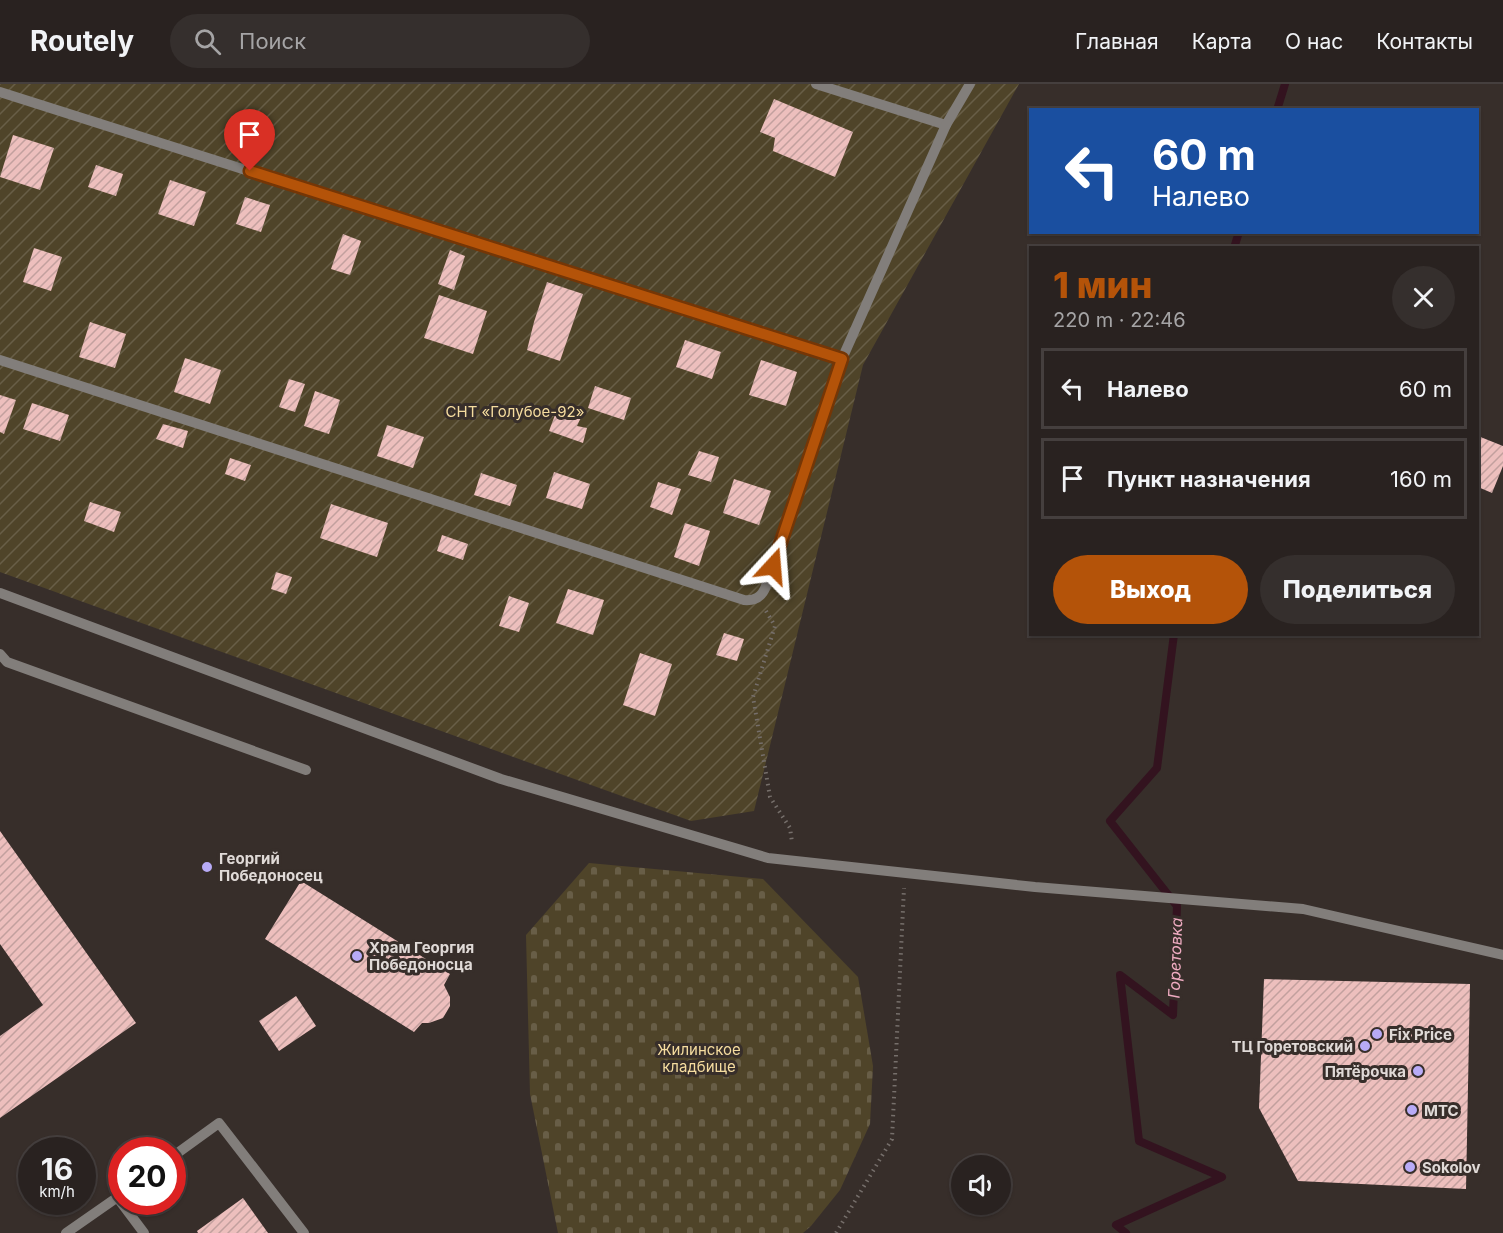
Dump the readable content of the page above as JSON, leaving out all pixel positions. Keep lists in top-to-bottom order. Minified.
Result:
{"water":["Горетовка"],"parks":["СНТ «Голубое-92»","Жилинское кладбище"],"places":["Георгий Победоносец","Храм Георгия Победоносца","Fix Price","ТЦ Горетовский","Пятёрочка","МТС","Sokolov"],"page":{"header":"Routely","search":"Поиск","nav":["Главная","Карта","О нас","Контакты"],"turn":["60 m","Налево"],"heading":["1 мин","220 m · 22:46"],"list":[{"name":"Налево","value":"60 m"},{"name":"Пункт назначения","value":"160 m"}],"buttons":["Выход","Поделиться"],"speed":"16 km/h","limit":"20"}}
